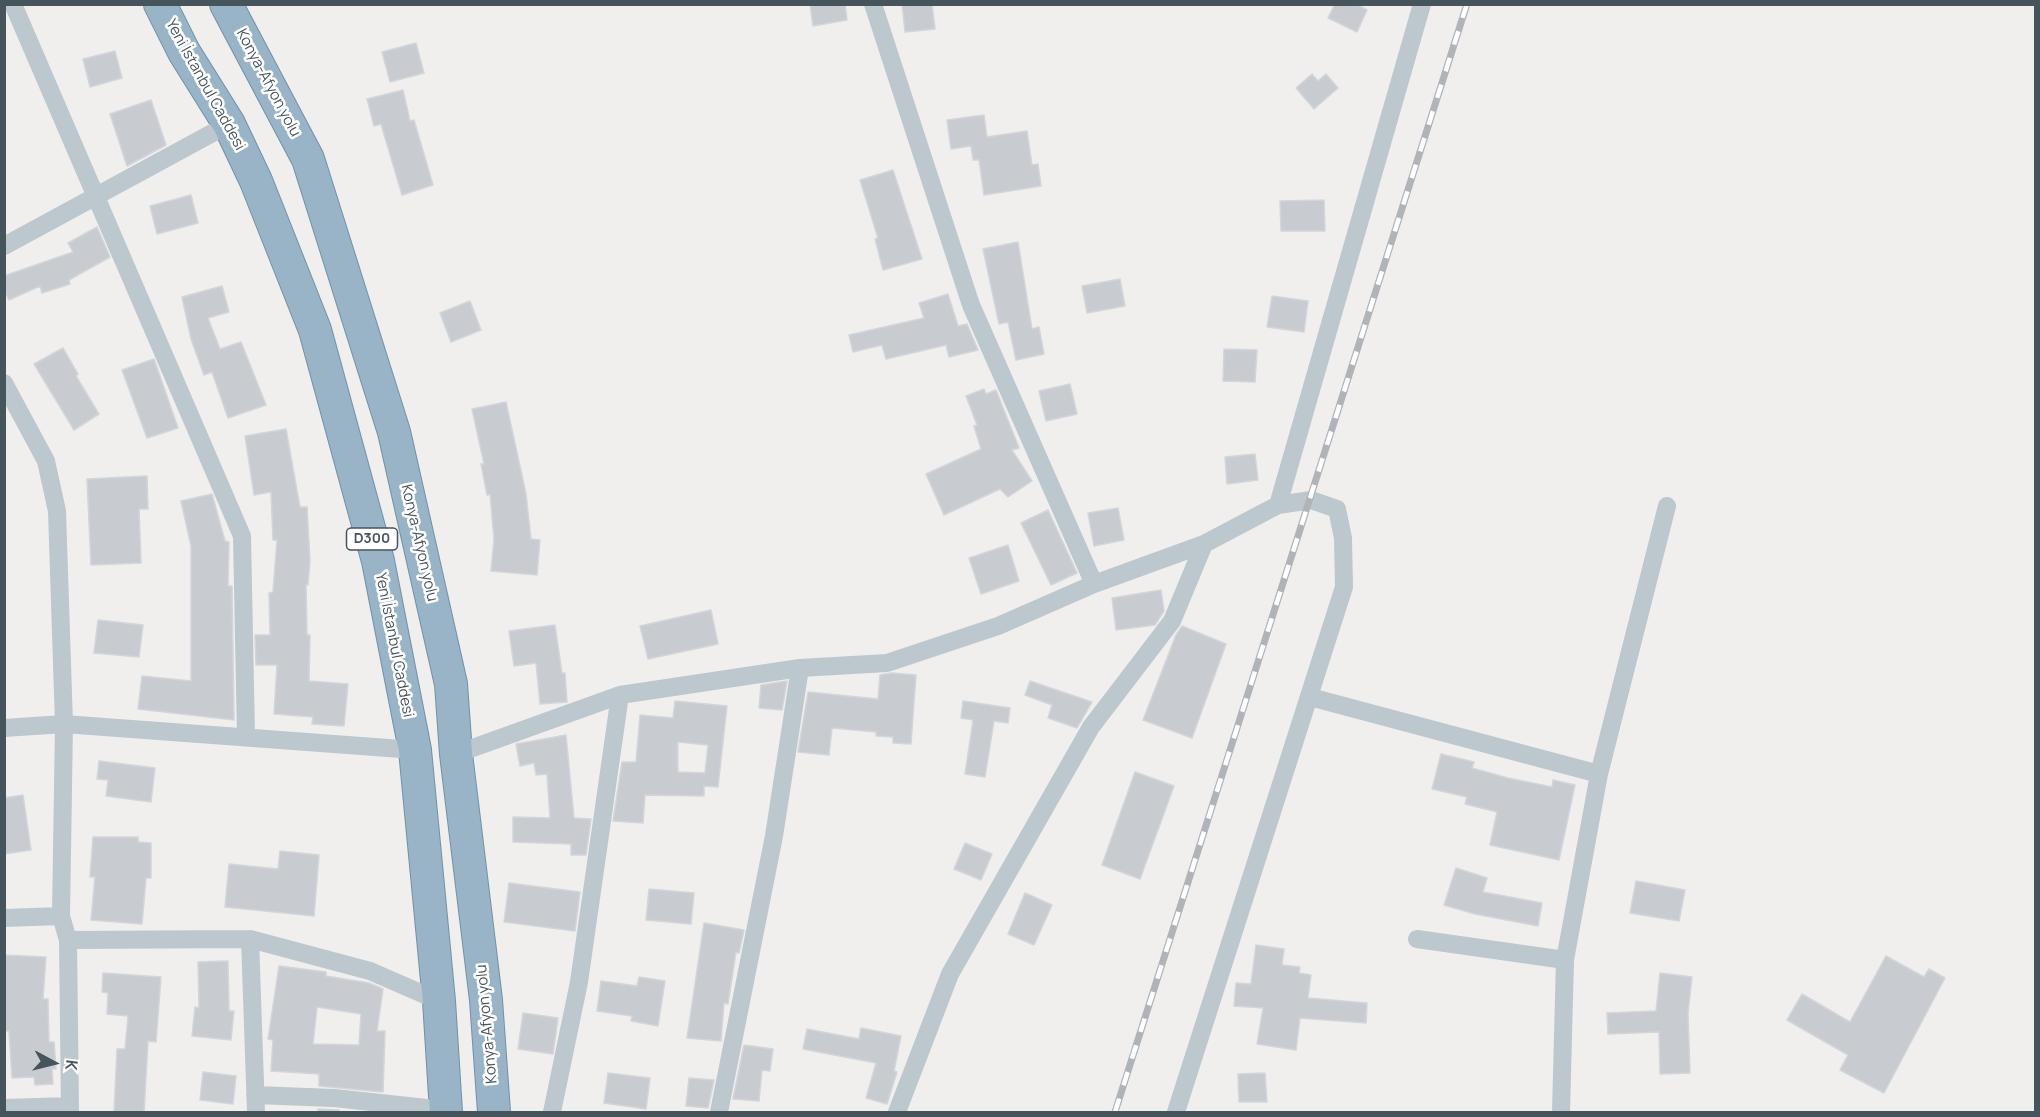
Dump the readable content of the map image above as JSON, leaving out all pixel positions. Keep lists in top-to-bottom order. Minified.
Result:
{"streets":{"highway":["Konya-Afyon yolu","Yeni İstanbul Caddesi","D300"]},"north":"right"}
